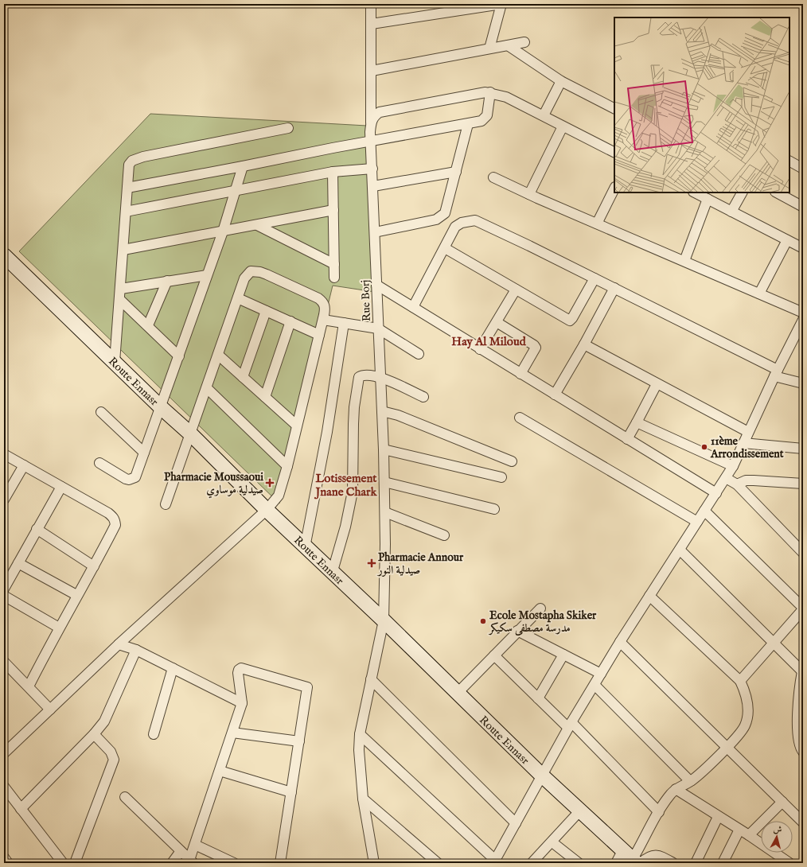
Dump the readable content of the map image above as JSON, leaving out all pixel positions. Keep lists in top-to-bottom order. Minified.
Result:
{"streets":{"main road":["Route Ennasr"],"street":["Rue Borj"]},"crossings":[["Rue Borj","Route Ennasr"]],"districts":["Hay Al Miloud","Lotissement Jnane Chark"],"places":{"other":["11ème Arrondissement","Ecole Mostapha Skiker مدرسة مصطفى سكيكر"],"health":["Pharmacie Moussaoui صيدلية موساوي","Pharmacie Annour صيدلية النور"]},"north":"top"}
